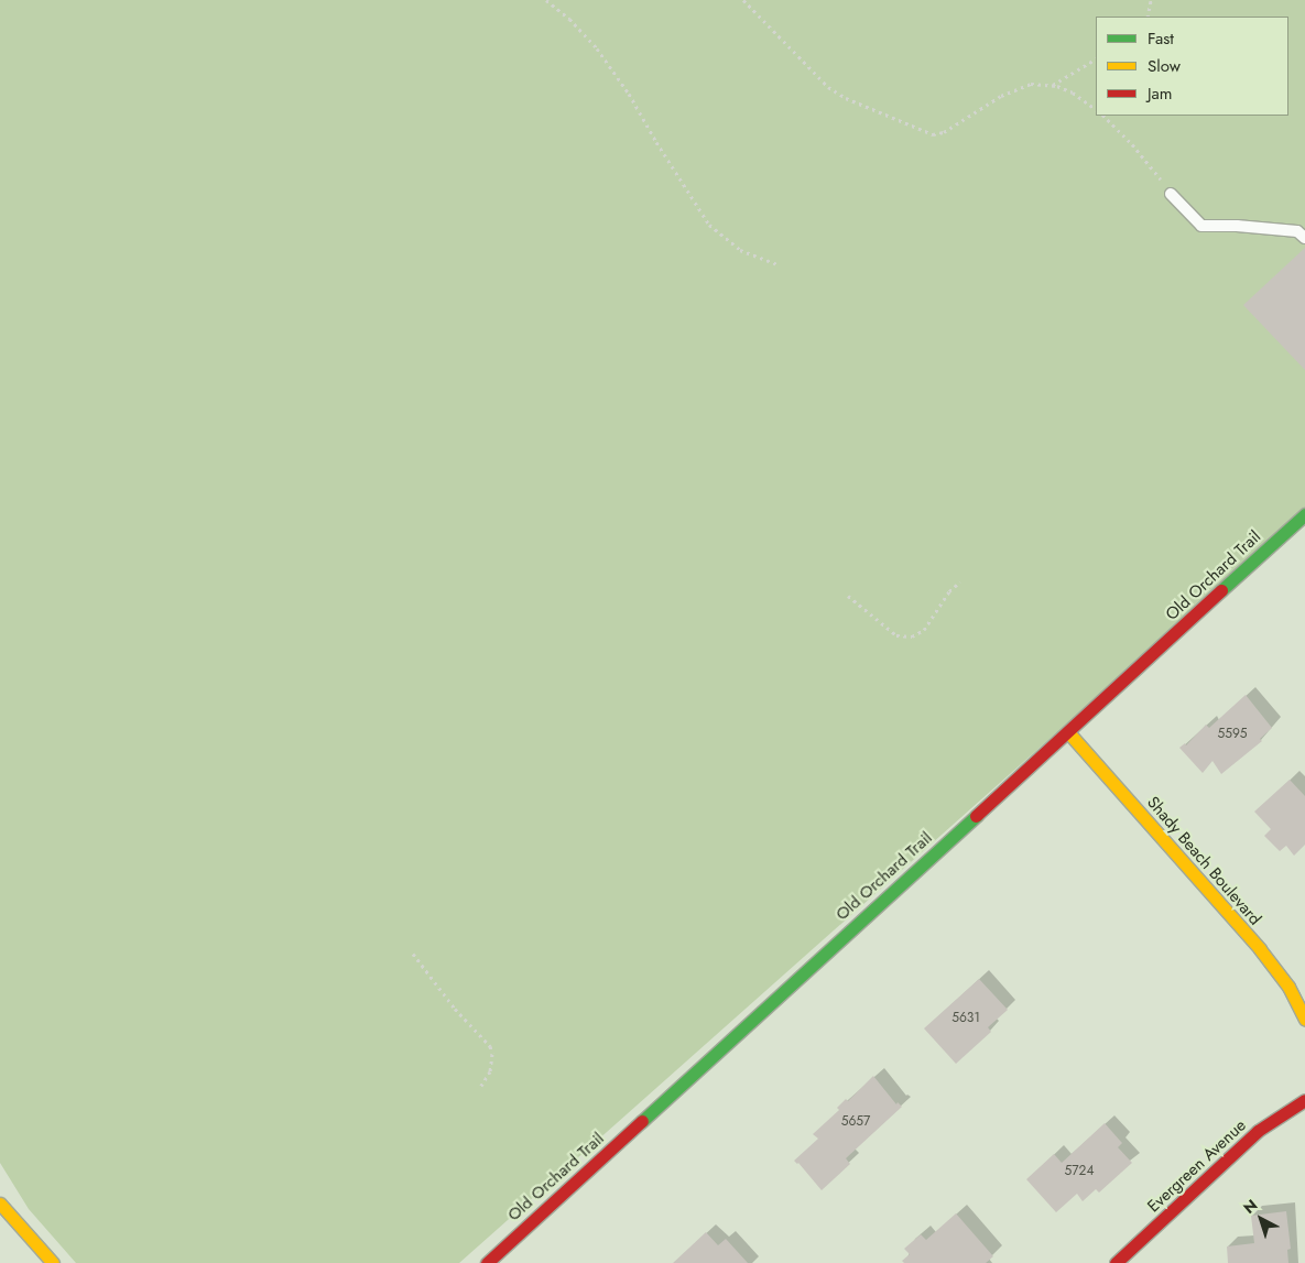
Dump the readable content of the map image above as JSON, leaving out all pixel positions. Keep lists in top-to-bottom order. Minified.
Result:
{"streets":{"street":["Old Orchard Trail","Shady Beach Boulevard","Evergreen Avenue"]},"crossings":[["Old Orchard Trail","Shady Beach Boulevard"]],"house_numbers":["5595","5631","5657","5724"],"legend":["Fast","Slow","Jam"],"north":"top left"}
